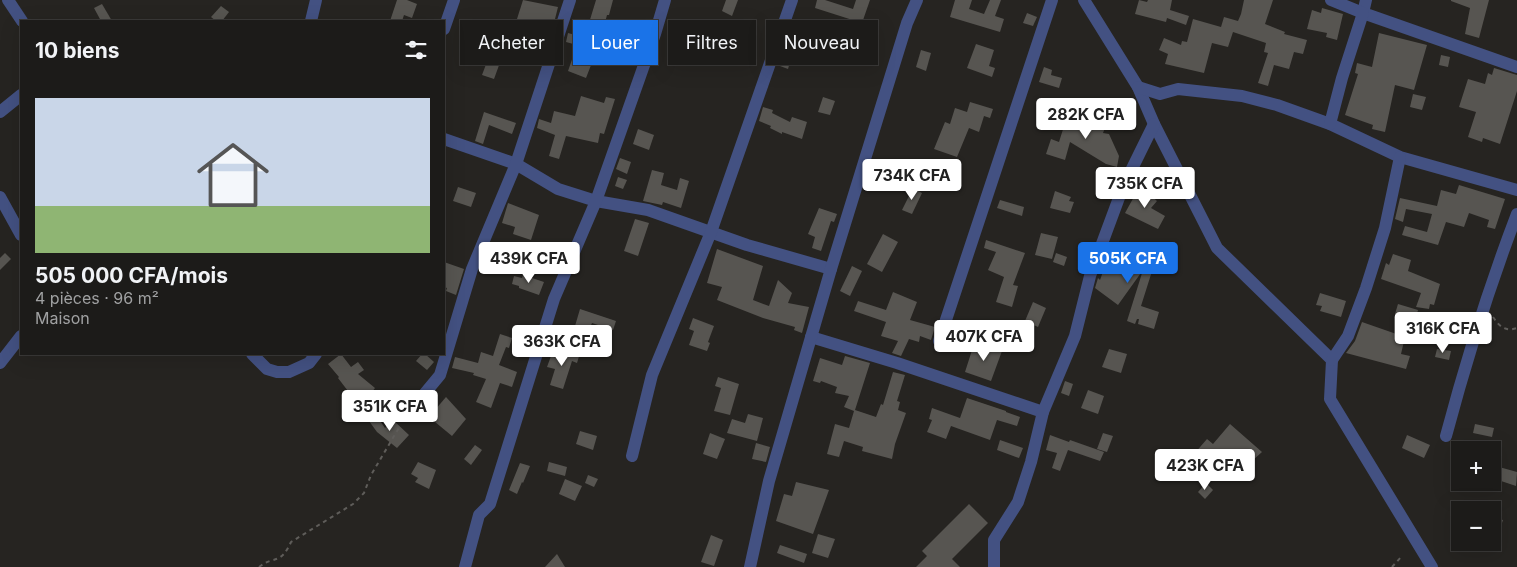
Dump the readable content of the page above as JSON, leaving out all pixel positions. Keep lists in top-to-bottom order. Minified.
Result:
{"page":{"chip":["Acheter","Louer","Filtres","Nouveau"],"heading":"10 biens","list":[{"name":"505 000 CFA/mois","note":"4 pièces · 96 m² · Maison"}],"price":["282K CFA","734K CFA","735K CFA","439K CFA","505K CFA","316K CFA","407K CFA","363K CFA","351K CFA","423K CFA"],"map_buttons":["+","−"]}}
